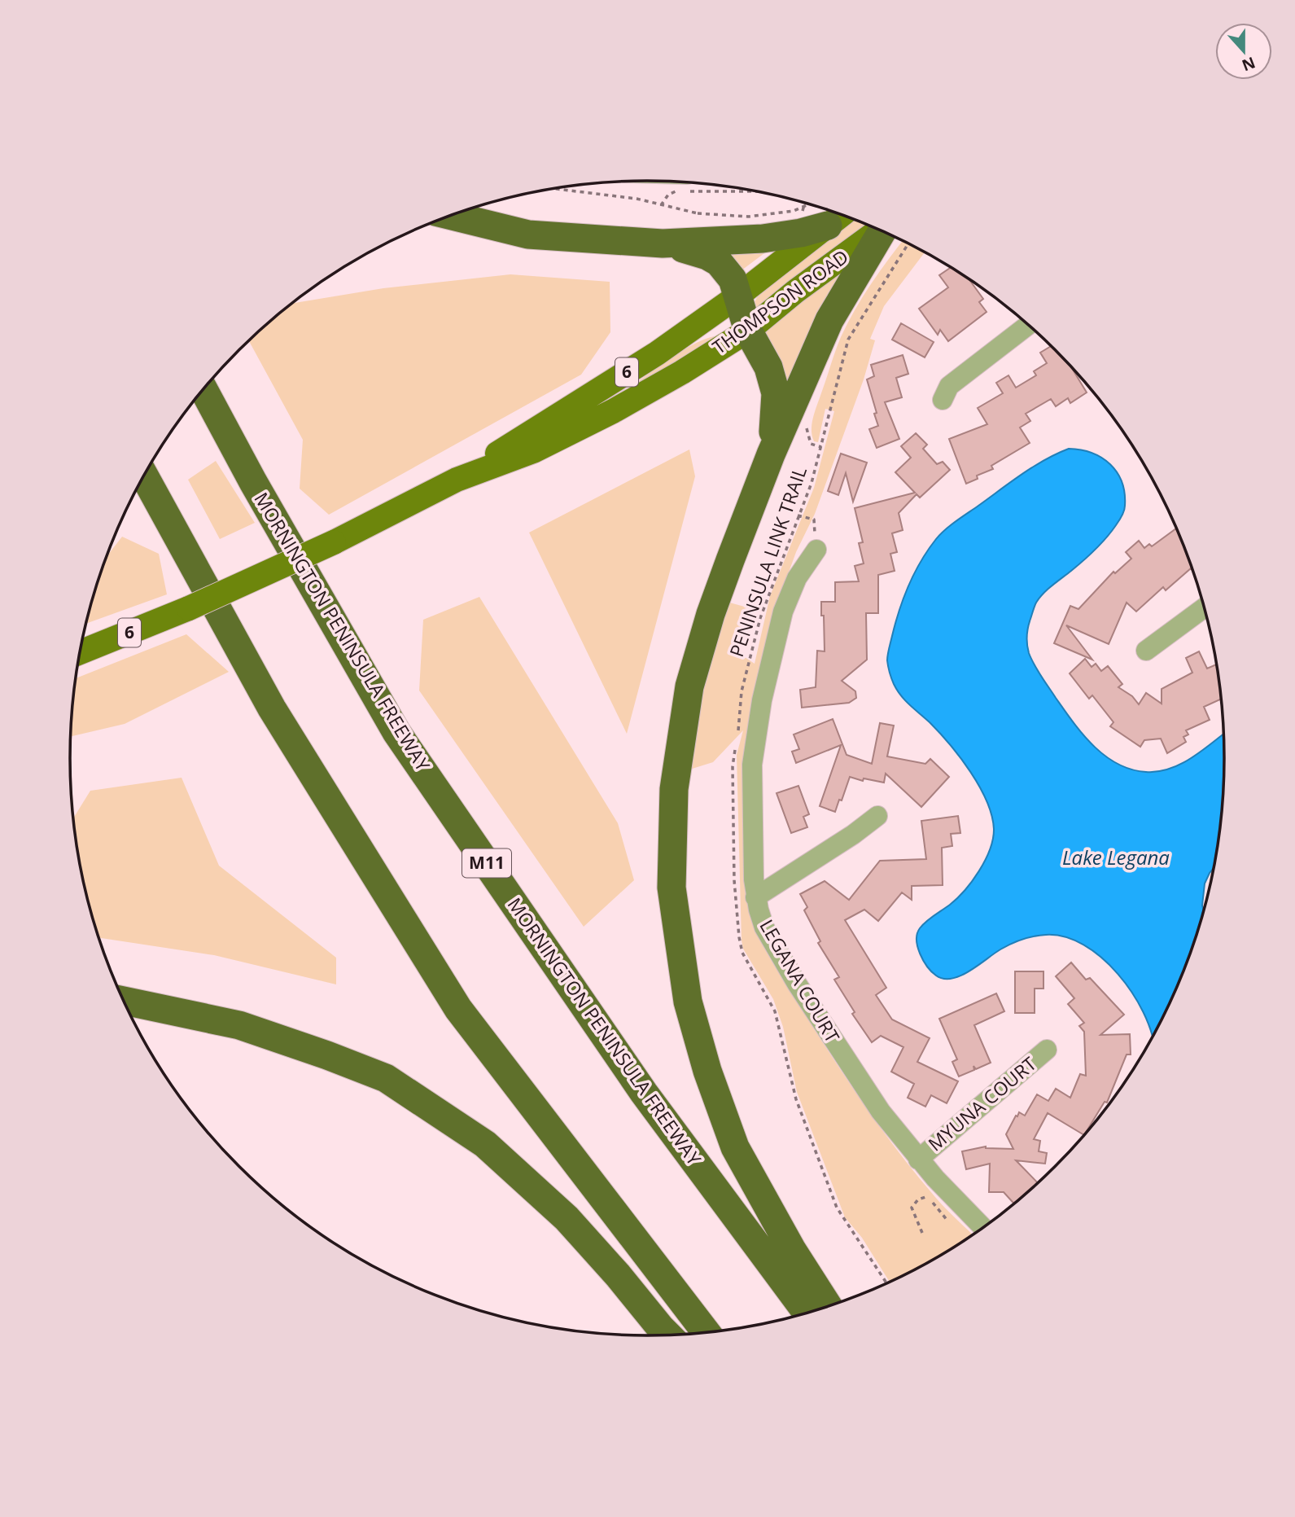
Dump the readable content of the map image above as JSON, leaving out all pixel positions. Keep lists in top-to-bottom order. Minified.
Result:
{"streets":{"highway":["MORNINGTON PENINSULA FREEWAY","M11"],"main road":["THOMPSON ROAD","6"],"street":["LEGANA COURT","MYUNA COURT"],"path":["PENINSULA LINK TRAIL"]},"crossings":[["LEGANA COURT","MYUNA COURT"]],"water":["Lake Legana"],"north":"bottom"}
